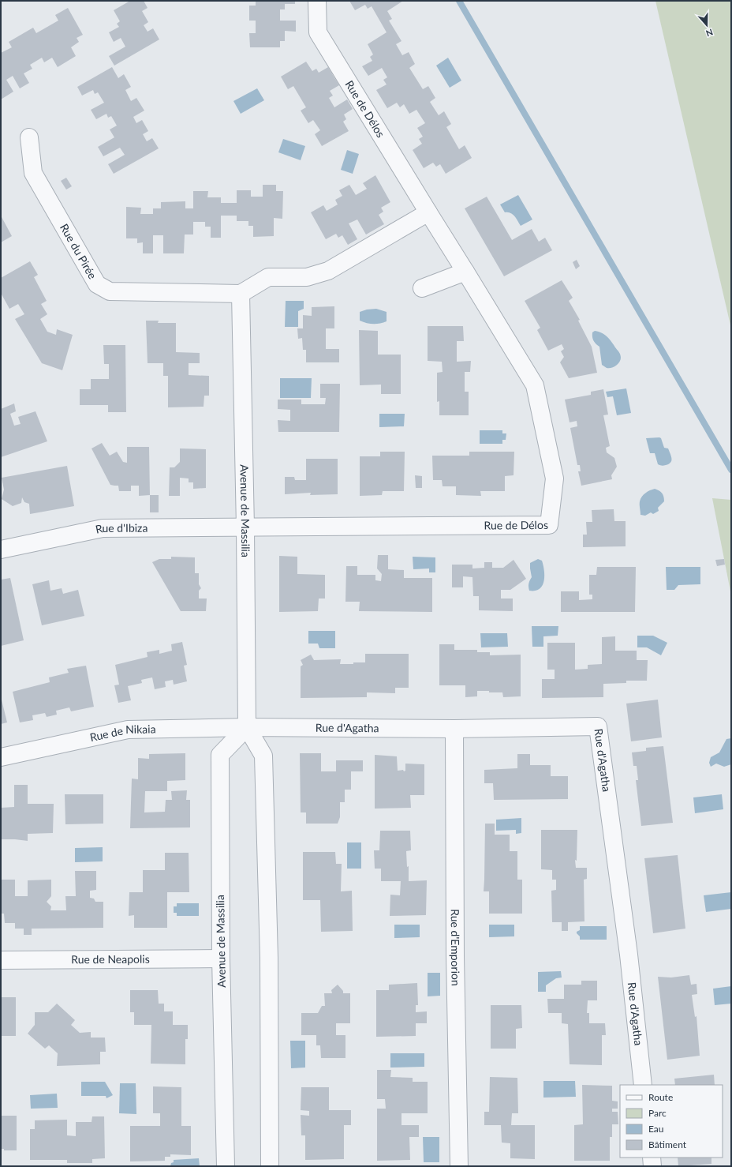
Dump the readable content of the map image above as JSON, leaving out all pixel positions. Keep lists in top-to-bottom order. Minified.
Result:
{"streets":{"street":["Rue de Délos","Rue du Pirée","Avenue de Massilia","Rue d'Ibiza","Rue d'Agatha","Rue de Nikaia","Rue d'Emporion","Rue de Neapolis"]},"crossings":[["Rue de Délos","Avenue de Massilia"],["Rue de Délos","Rue d'Ibiza"],["Rue du Pirée","Avenue de Massilia"],["Avenue de Massilia","Rue d'Ibiza"],["Avenue de Massilia","Rue d'Agatha"],["Avenue de Massilia","Rue de Nikaia"],["Avenue de Massilia","Rue de Neapolis"],["Rue d'Agatha","Rue de Nikaia"],["Rue d'Agatha","Rue d'Emporion"]],"legend":["Route","Parc","Eau","Bâtiment"],"north":"bottom"}
